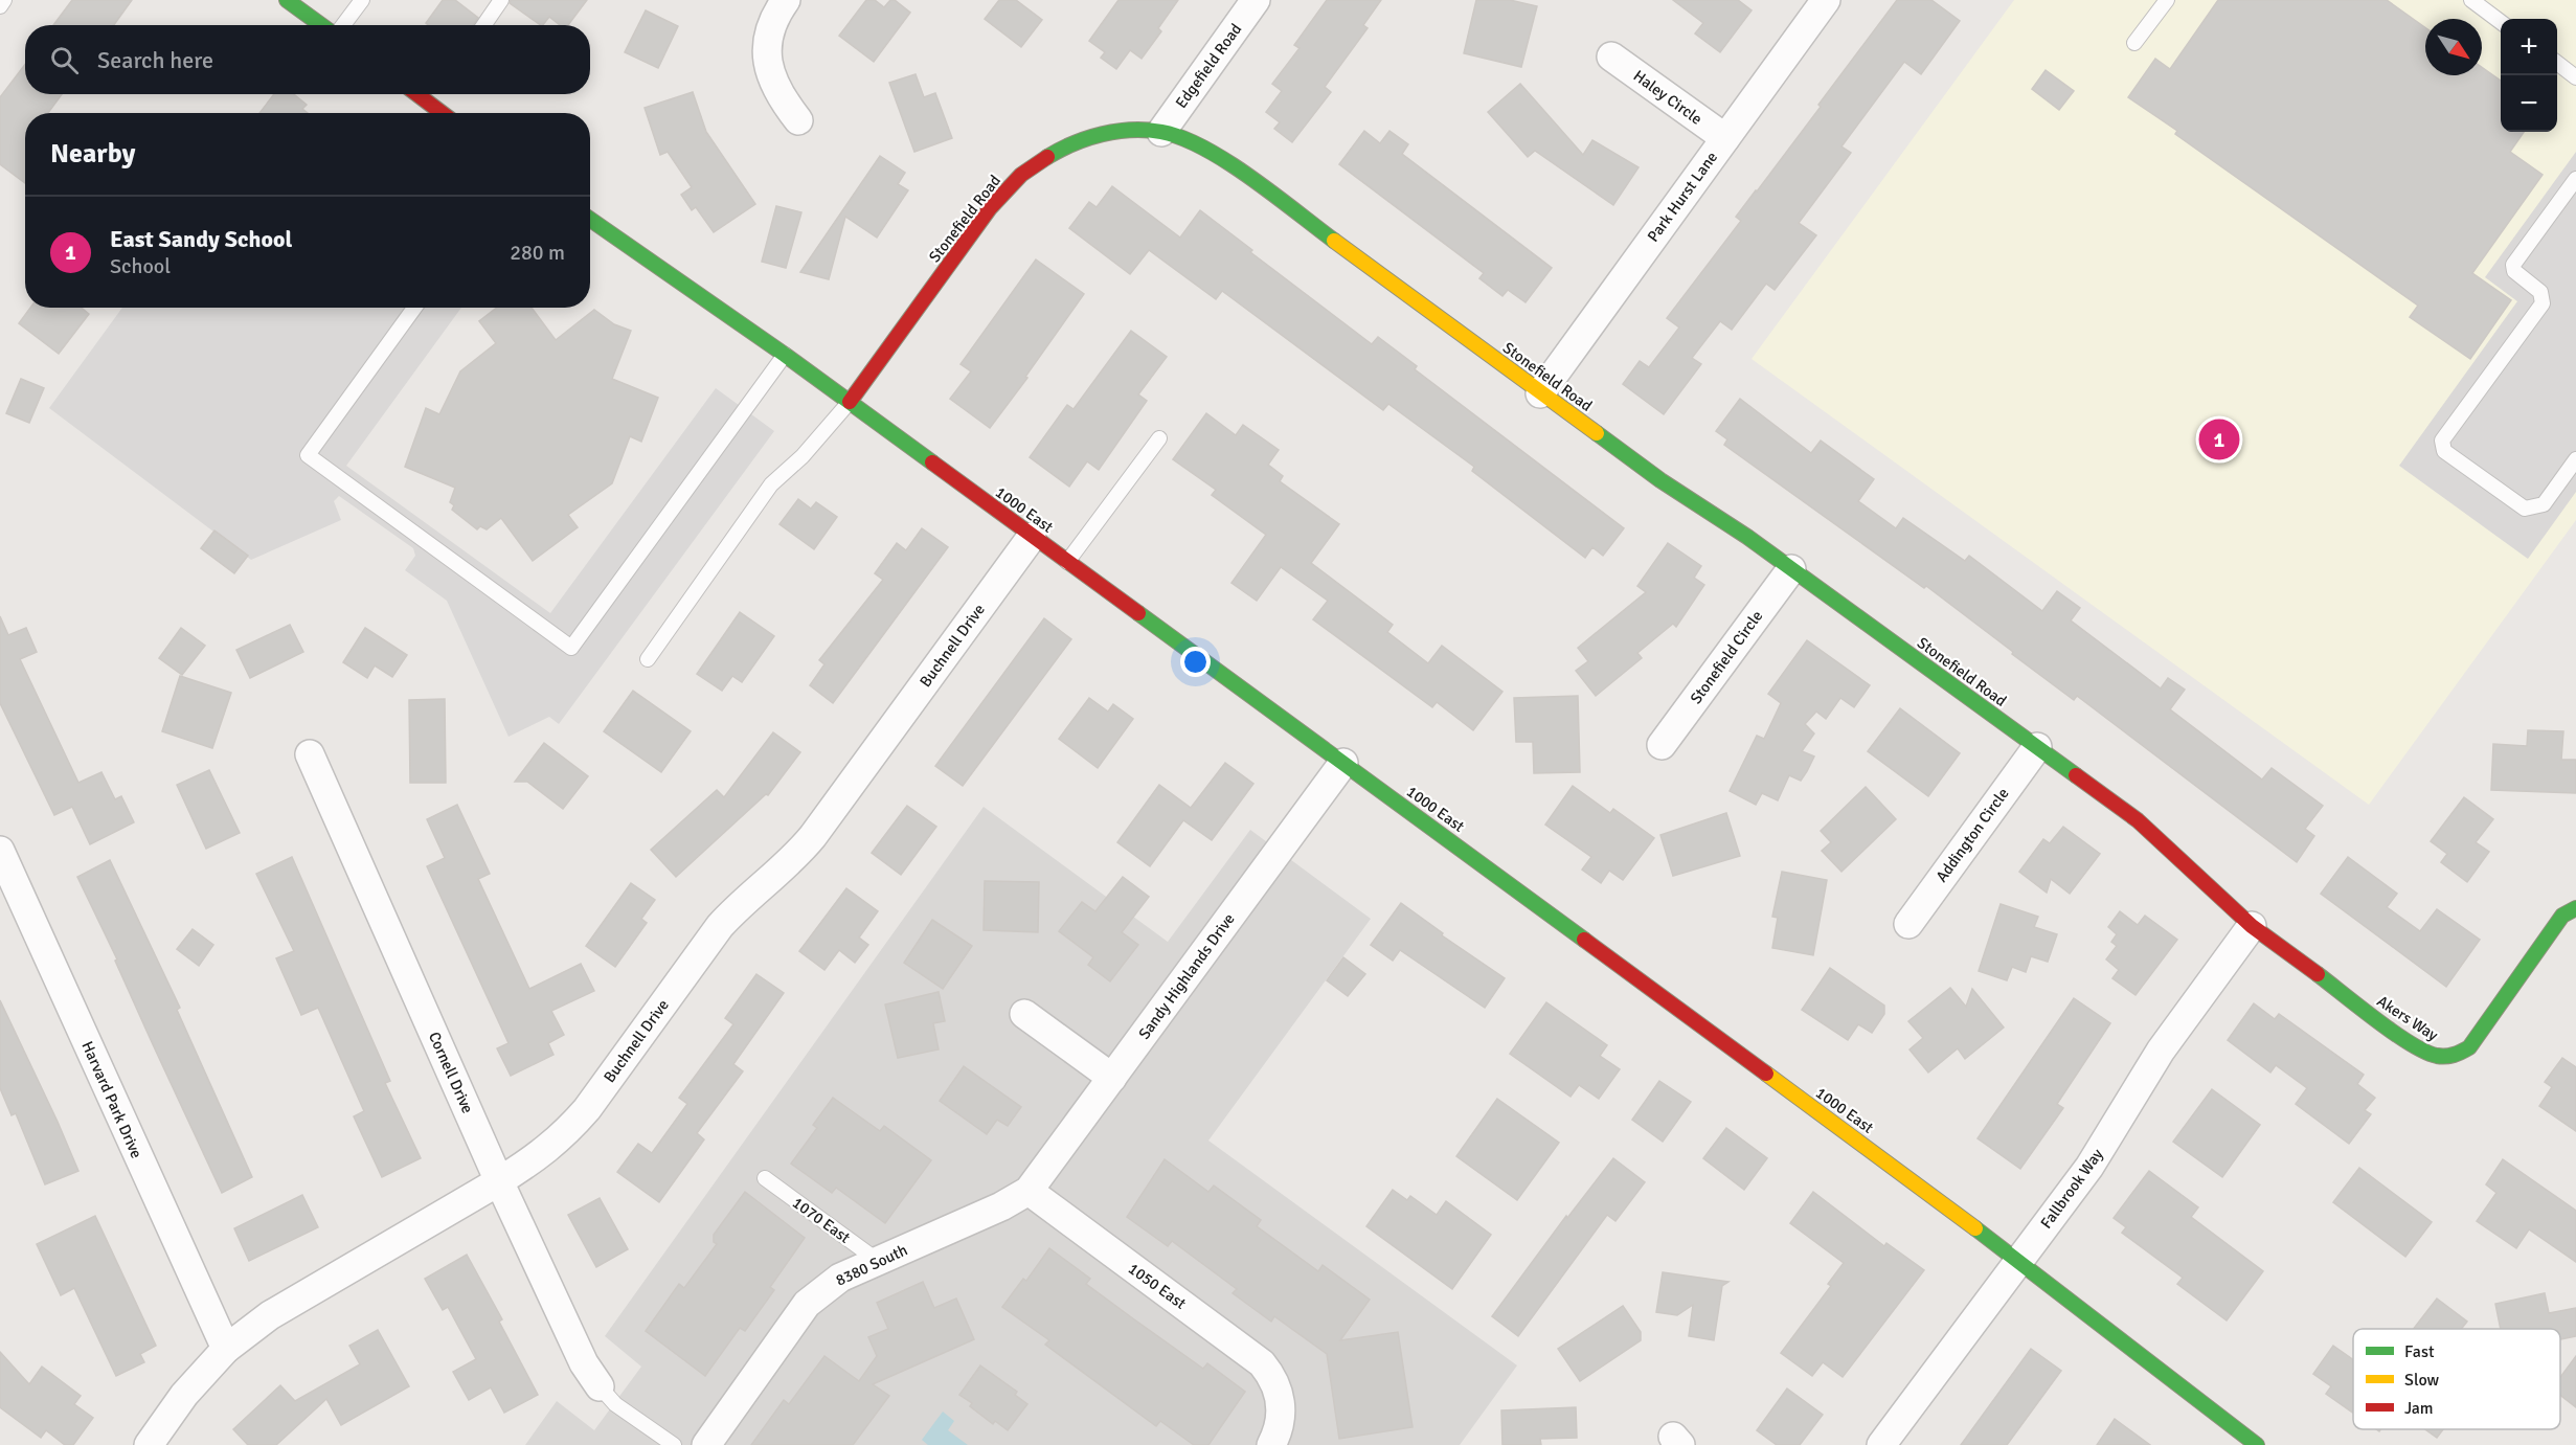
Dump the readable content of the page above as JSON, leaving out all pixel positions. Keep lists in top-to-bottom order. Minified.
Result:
{"streets":{"street":["Edgefield Road","Haley Circle","Park Hurst Lane","Stonefield Road","1000 East","Buchnell Drive","Stonefield Circle","Addington Circle","Sandy Highlands Drive","Akers Way","Cornell Drive","Harvard Park Drive","Fallbrook Way","8380 South","1050 East"],"lane":["1070 East"]},"crossings":[["Edgefield Road","Stonefield Road"],["Haley Circle","Park Hurst Lane"],["Park Hurst Lane","Stonefield Road"],["Stonefield Road","1000 East"],["Stonefield Road","Stonefield Circle"],["Stonefield Road","Addington Circle"],["Stonefield Road","Akers Way"],["Stonefield Road","Fallbrook Way"],["1000 East","Buchnell Drive"],["1000 East","Sandy Highlands Drive"],["1000 East","Fallbrook Way"],["Buchnell Drive","Cornell Drive"],["Buchnell Drive","Harvard Park Drive"],["Sandy Highlands Drive","8380 South"],["Sandy Highlands Drive","1050 East"],["Akers Way","Fallbrook Way"],["1070 East","8380 South"],["8380 South","1050 East"]],"legend":["Fast","Slow","Jam"],"north":"bottom right","page":{"map_buttons":["+","−"],"search":"Search here","heading":"Nearby","list":[{"mark":"1","name":"East Sandy School","note":"School","value":"280 m"}],"pins":"1"}}
